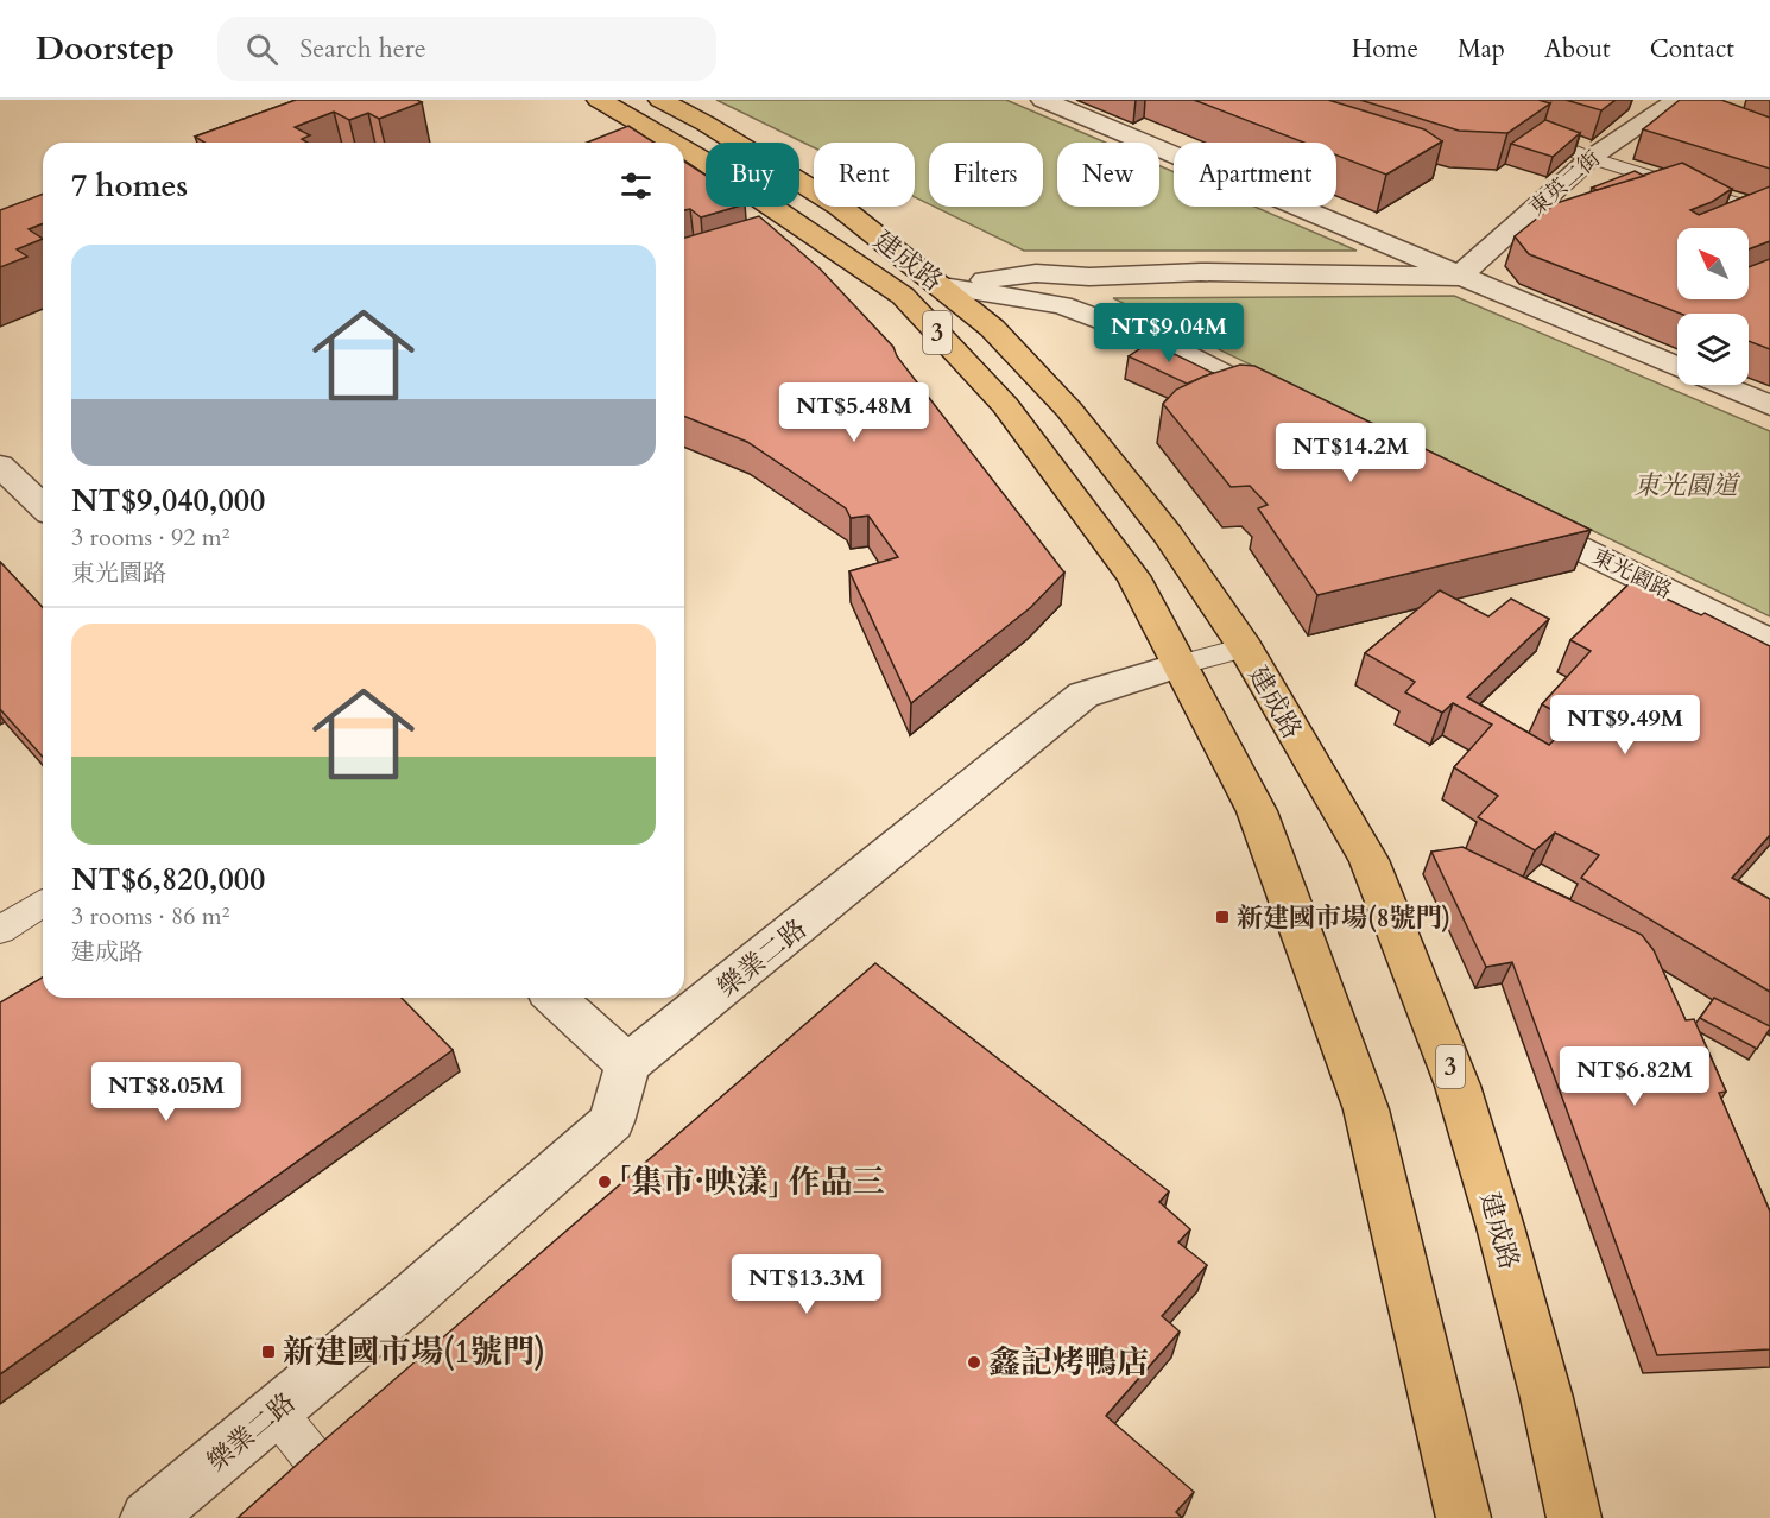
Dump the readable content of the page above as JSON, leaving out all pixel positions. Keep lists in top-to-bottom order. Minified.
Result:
{"streets":{"main road":["建成路","3"],"street":["東英二街","東光園路","樂業二路"]},"crossings":[["建成路","樂業二路"]],"parks":["東光園道"],"places":{"transit":["新建國市場(8號門)","新建國市場(1號門)"],"other":["「集市‧映漾」 作品三","鑫記烤鴨店"]},"north":"top left","page":{"header":"Doorstep","search":"Search here","nav":["Home","Map","About","Contact"],"chip":["Buy","Rent","Filters","New","Apartment"],"heading":"7 homes","list":[{"name":"NT$9,040,000","note":"3 rooms · 92 m² · 東光園路"},{"name":"NT$6,820,000","note":"3 rooms · 86 m² · 建成路"}],"price":["NT$9.04M","NT$5.48M","NT$14.2M","NT$9.49M","NT$6.82M","NT$8.05M","NT$13.3M"]}}
